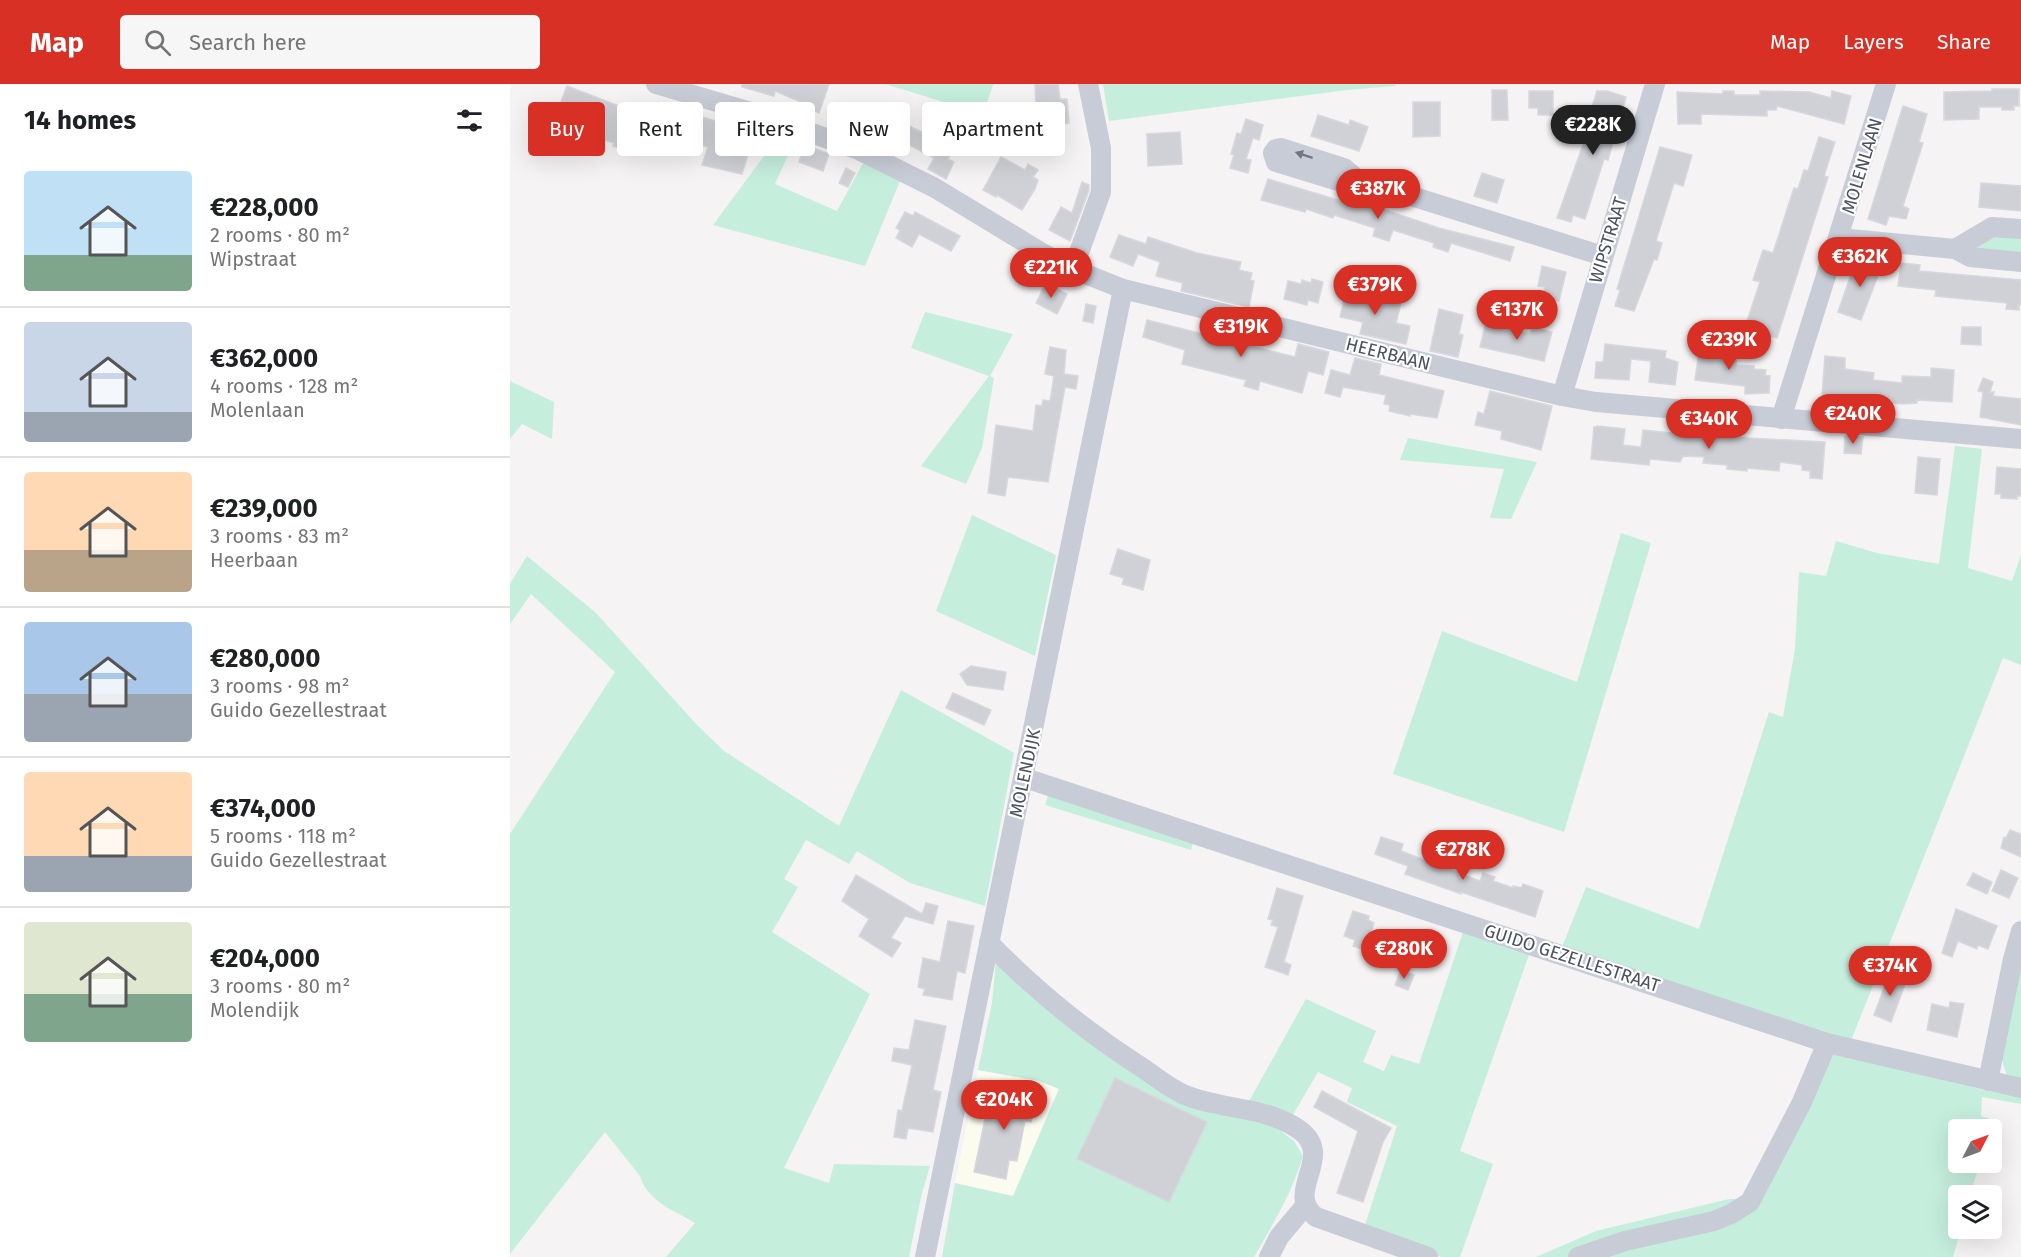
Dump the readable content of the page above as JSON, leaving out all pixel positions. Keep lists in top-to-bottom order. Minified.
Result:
{"streets":{"street":["MOLENLAAN","WIPSTRAAT","HEERBAAN","MOLENDIJK","GUIDO GEZELLESTRAAT"]},"crossings":[["MOLENLAAN","HEERBAAN"],["WIPSTRAAT","HEERBAAN"],["HEERBAAN","MOLENDIJK"],["MOLENDIJK","GUIDO GEZELLESTRAAT"]],"north":"top right","page":{"header":"Map","search":"Search here","nav":["Map","Layers","Share"],"heading":"14 homes","chip":["Buy","Rent","Filters","New","Apartment"],"price":["€228K","€387K","€362K","€221K","€379K","€137K","€319K","€239K","€240K","€340K","€278K","€280K","€374K","€204K"],"list":[{"name":"€228,000","note":"2 rooms · 80 m² · Wipstraat"},{"name":"€362,000","note":"4 rooms · 128 m² · Molenlaan"},{"name":"€239,000","note":"3 rooms · 83 m² · Heerbaan"},{"name":"€280,000","note":"3 rooms · 98 m² · Guido Gezellestraat"},{"name":"€374,000","note":"5 rooms · 118 m² · Guido Gezellestraat"},{"name":"€204,000","note":"3 rooms · 80 m² · Molendijk"}]}}
